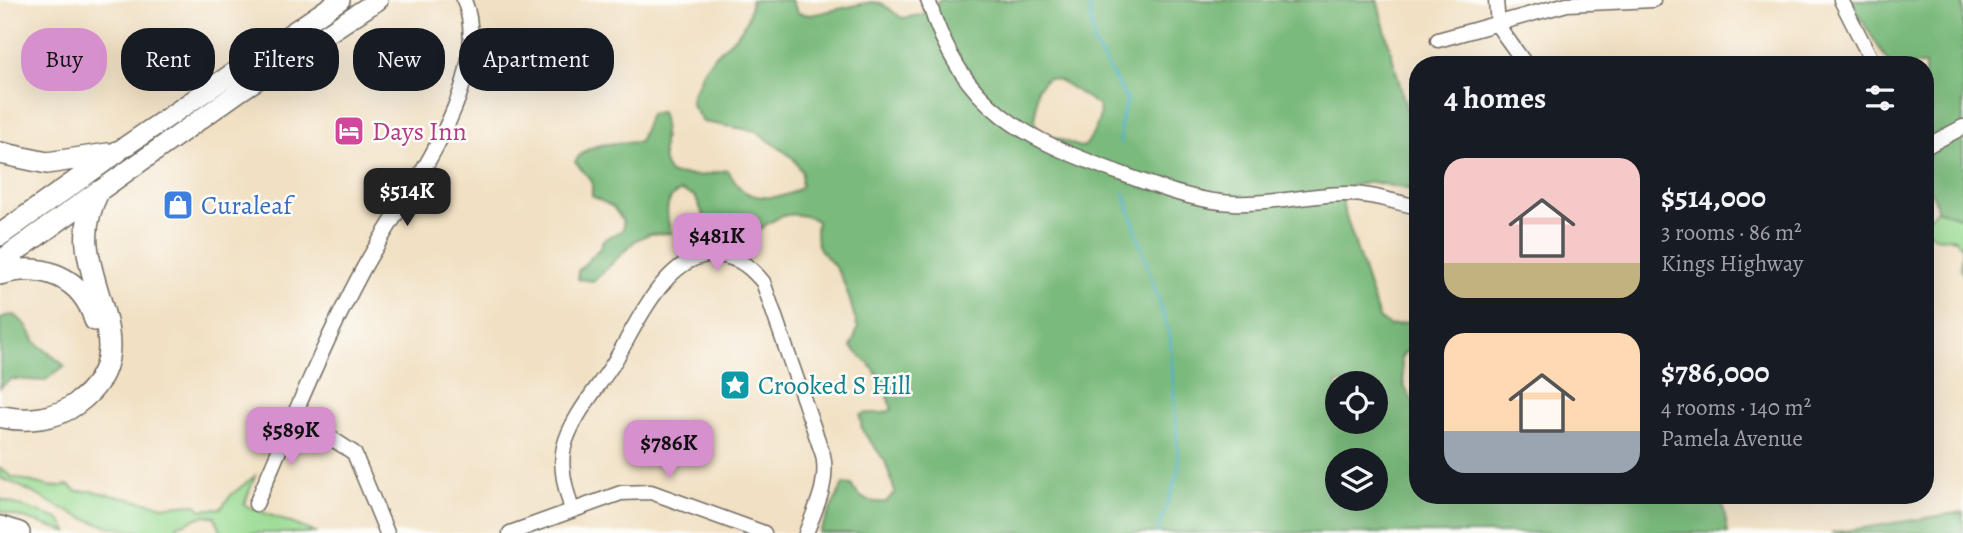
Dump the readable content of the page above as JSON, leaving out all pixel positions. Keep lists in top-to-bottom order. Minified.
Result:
{"places":{"hotel":["Days Inn"],"shop":["Curaleaf"],"place":["Crooked S Hill"]},"page":{"chip":["Buy","Rent","Filters","New","Apartment"],"heading":"4 homes","list":[{"name":"$514,000","note":"3 rooms · 86 m² · Kings Highway"},{"name":"$786,000","note":"4 rooms · 140 m² · Pamela Avenue"}],"price":["$514K","$481K","$589K","$786K"]}}
